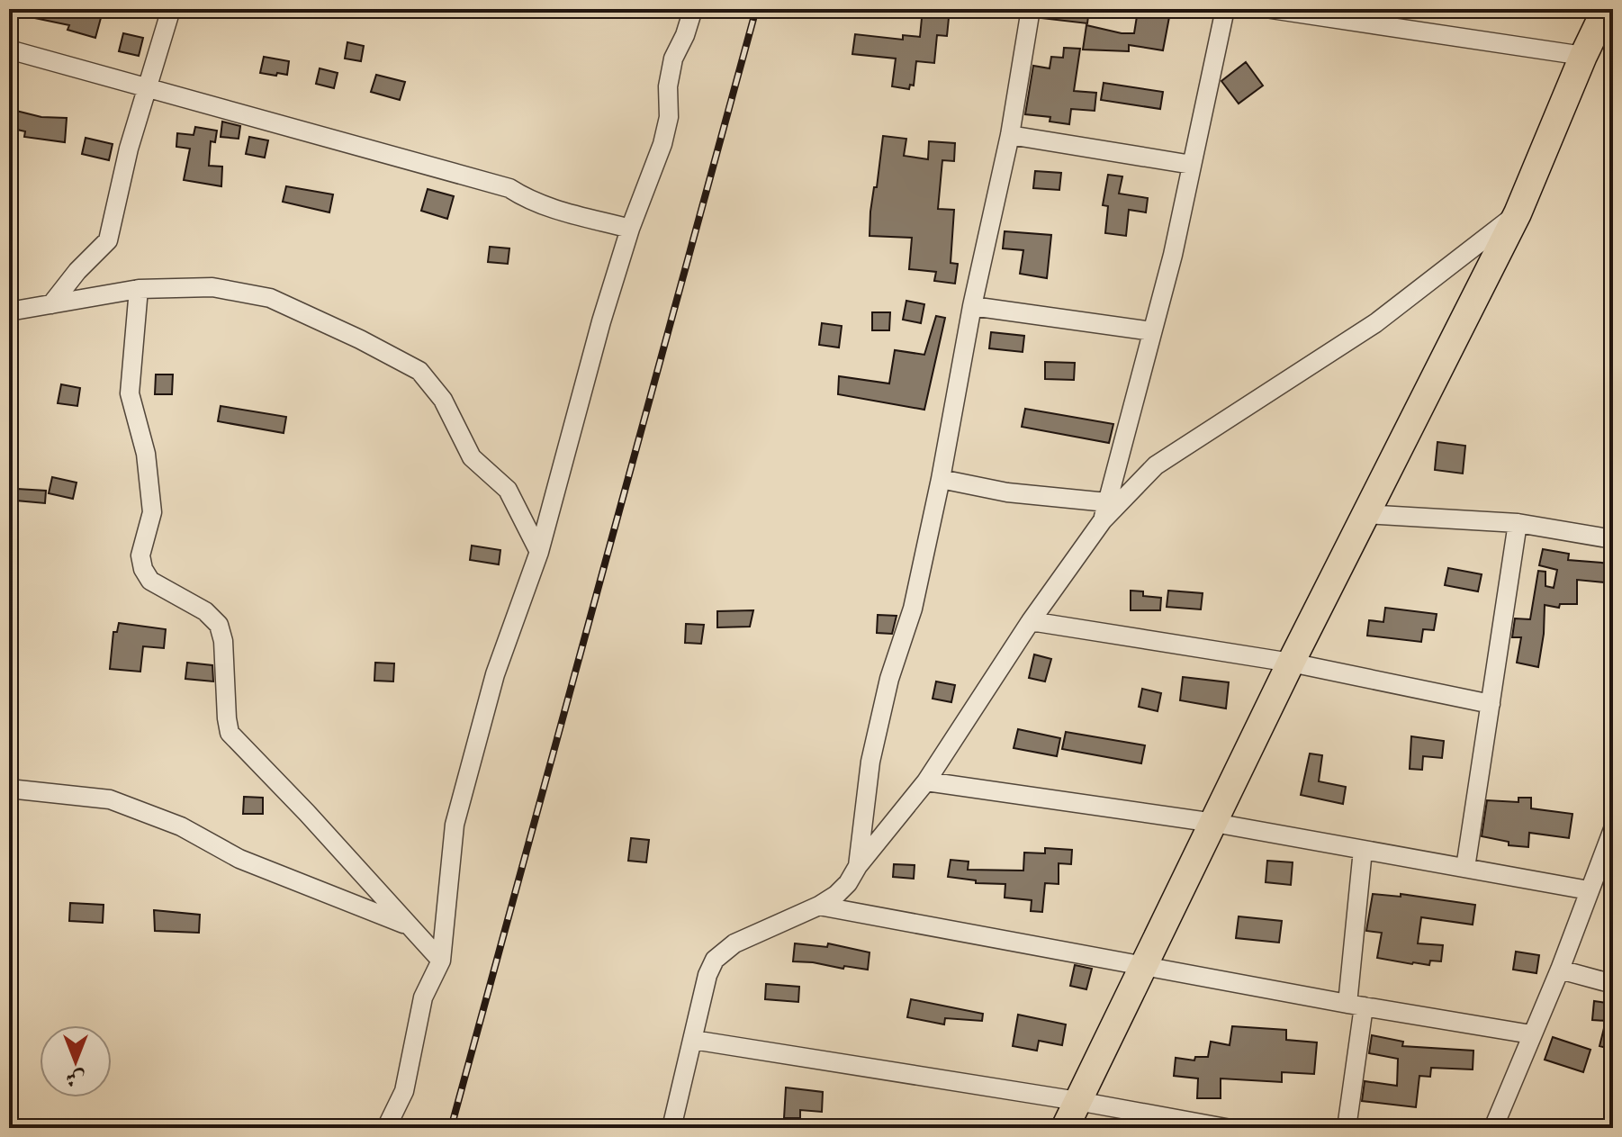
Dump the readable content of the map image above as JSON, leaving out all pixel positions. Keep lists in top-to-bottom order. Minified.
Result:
{"north":"bottom"}
